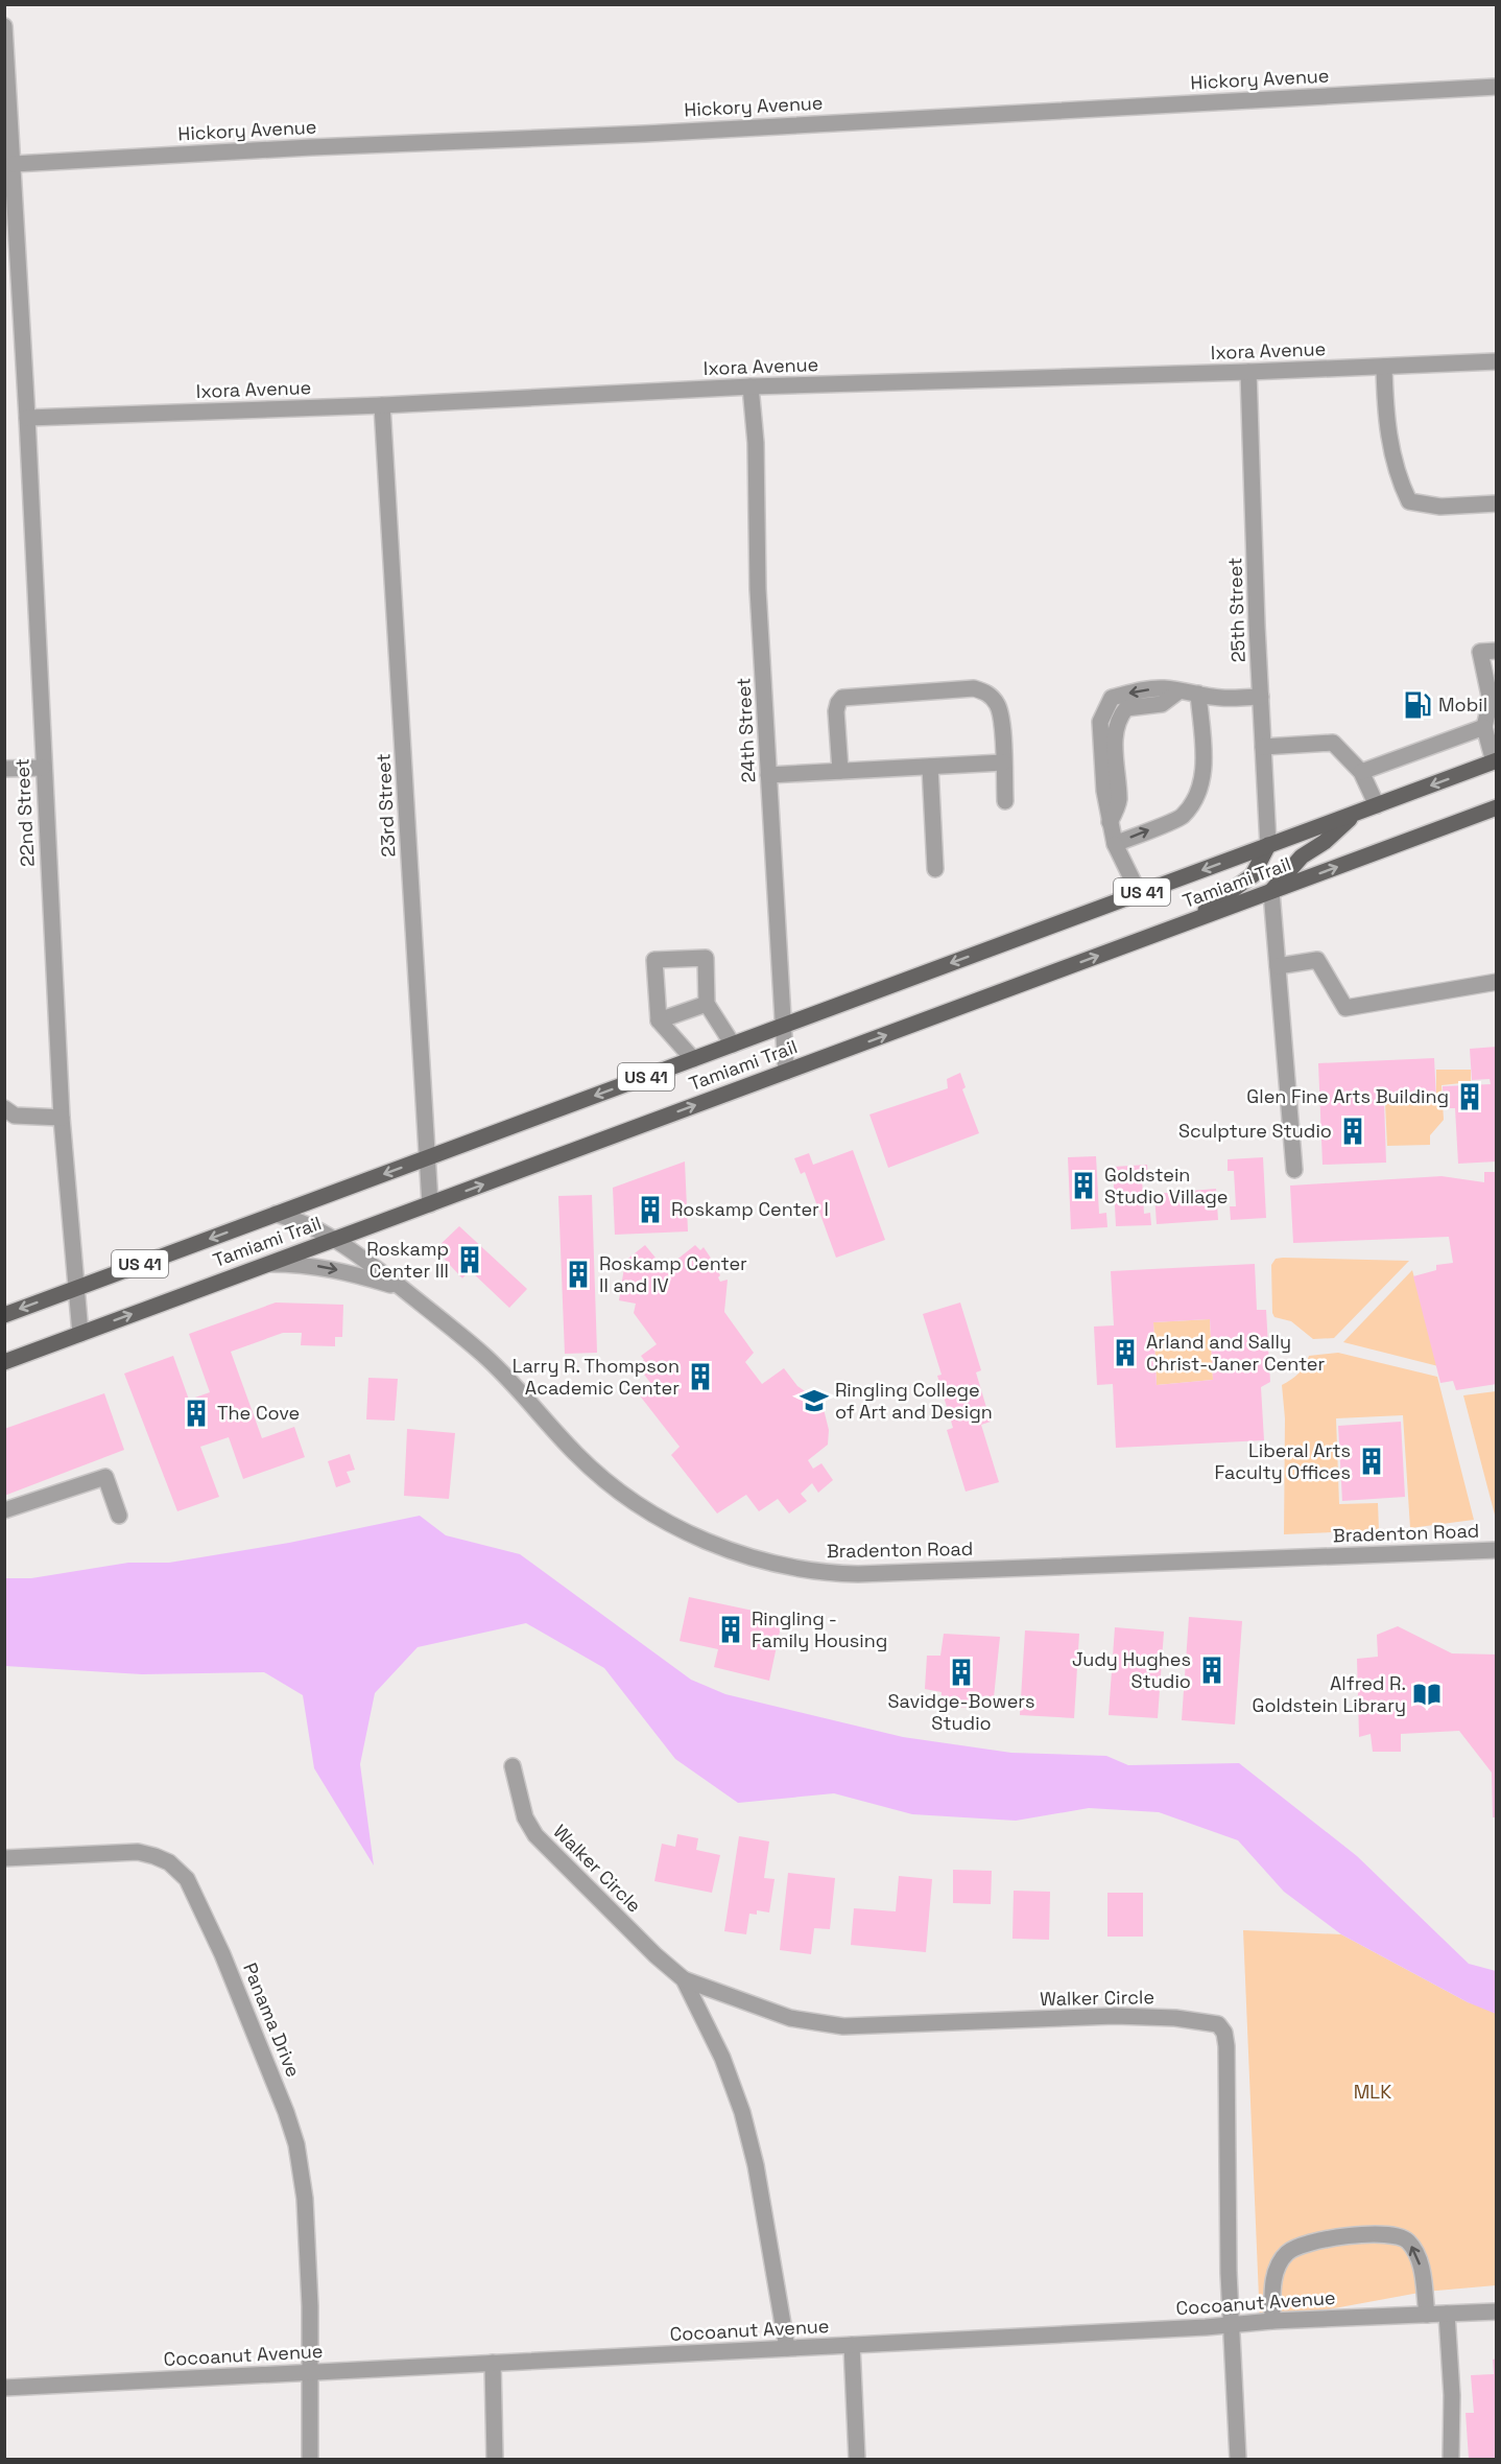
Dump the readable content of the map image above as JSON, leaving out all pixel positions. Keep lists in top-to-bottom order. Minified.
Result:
{"streets":{"main road":["Tamiami Trail","US 41"],"street":["Hickory Avenue","Ixora Avenue","25th Street","24th Street","23rd Street","22nd Street","Bradenton Road","Walker Circle","Panama Drive","Cocoanut Avenue"]},"crossings":[["Hickory Avenue","22nd Street"],["Ixora Avenue","25th Street"],["Ixora Avenue","24th Street"],["Ixora Avenue","23rd Street"],["Ixora Avenue","22nd Street"],["25th Street","Tamiami Trail"],["24th Street","Tamiami Trail"],["23rd Street","Tamiami Trail"],["22nd Street","Tamiami Trail"],["Tamiami Trail","Bradenton Road"],["Walker Circle","Cocoanut Avenue"],["Panama Drive","Cocoanut Avenue"]],"parks":["MLK"],"places":{"fuel station":["Mobil"],"building":["Glen Fine Arts Building","Sculpture Studio","Goldstein Studio Village","Roskamp Center I","Roskamp Center III","Roskamp Center II and IV","Arland and Sally Christ-Janer Center","Larry R. Thompson Academic Center","The Cove","Liberal Arts Faculty Offices","Ringling - Family Housing","Judy Hughes Studio","Savidge-Bowers Studio"],"school or university":["Ringling College of Art and Design"],"library":["Alfred R. Goldstein Library"]}}
